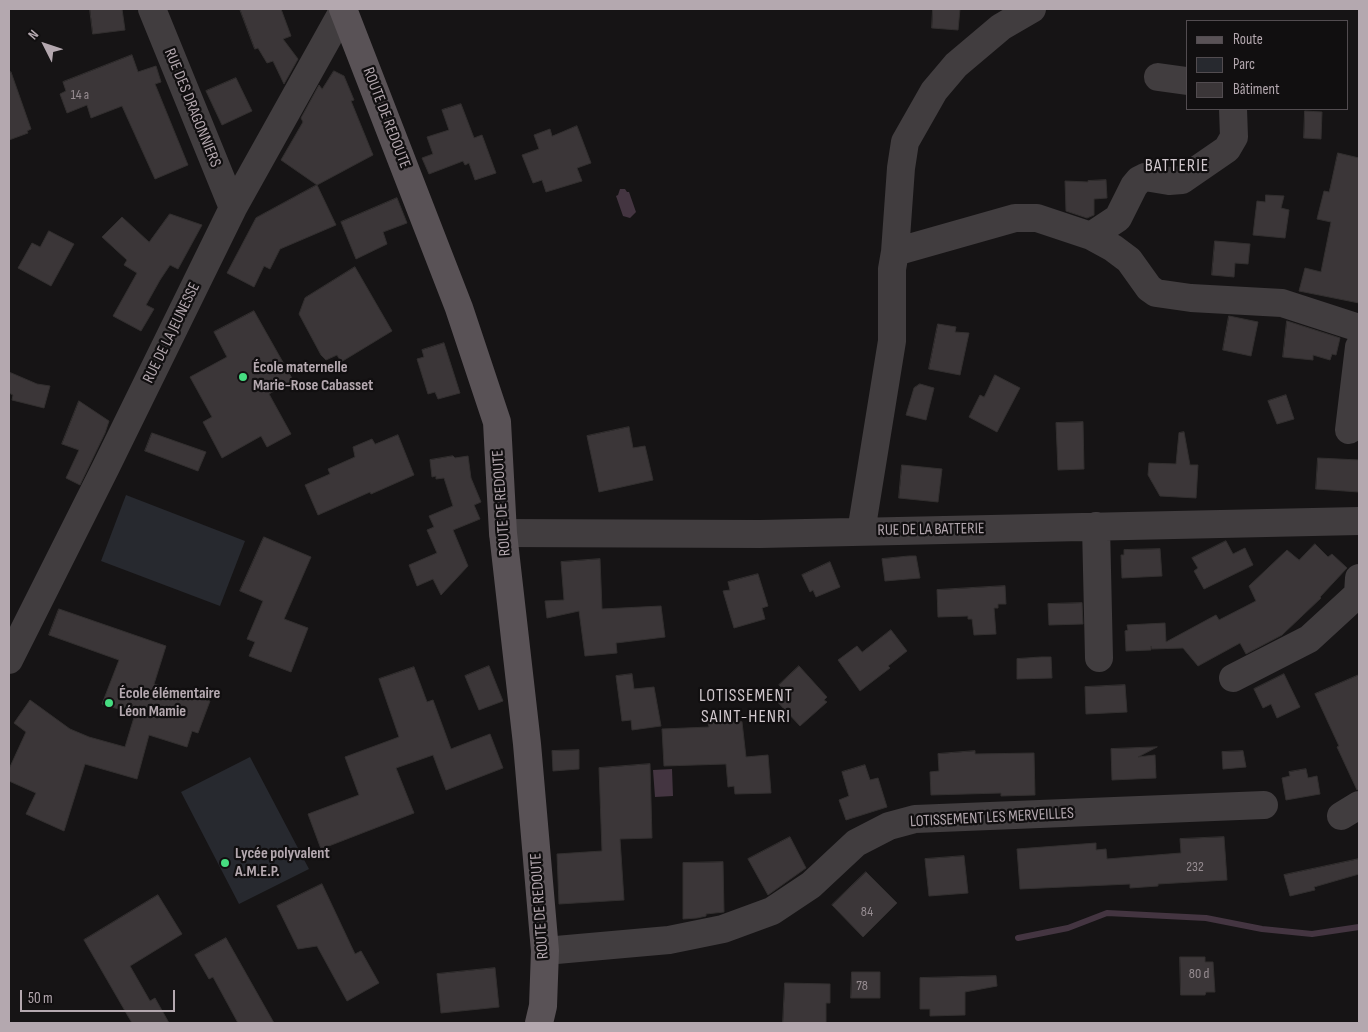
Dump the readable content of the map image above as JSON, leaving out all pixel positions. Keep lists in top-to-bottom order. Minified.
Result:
{"streets":{"main road":["ROUTE DE REDOUTE"],"street":["RUE DES DRAGONNIERS","RUE DE LA JEUNESSE","RUE DE LA BATTERIE","LOTISSEMENT LES MERVEILLES"]},"crossings":[["RUE DES DRAGONNIERS","RUE DE LA JEUNESSE"],["ROUTE DE REDOUTE","RUE DE LA JEUNESSE"],["ROUTE DE REDOUTE","RUE DE LA BATTERIE"],["ROUTE DE REDOUTE","LOTISSEMENT LES MERVEILLES"]],"districts":["BATTERIE","LOTISSEMENT SAINT-HENRI"],"places":["École maternelle Marie-Rose Cabasset","École élémentaire Léon Mamie","Lycée polyvalent A.M.E.P."],"house_numbers":["14 a","232","84","80 d","78"],"legend":["Route","Parc","Bâtiment"],"scale_bar":"50 m","north":"top left"}
